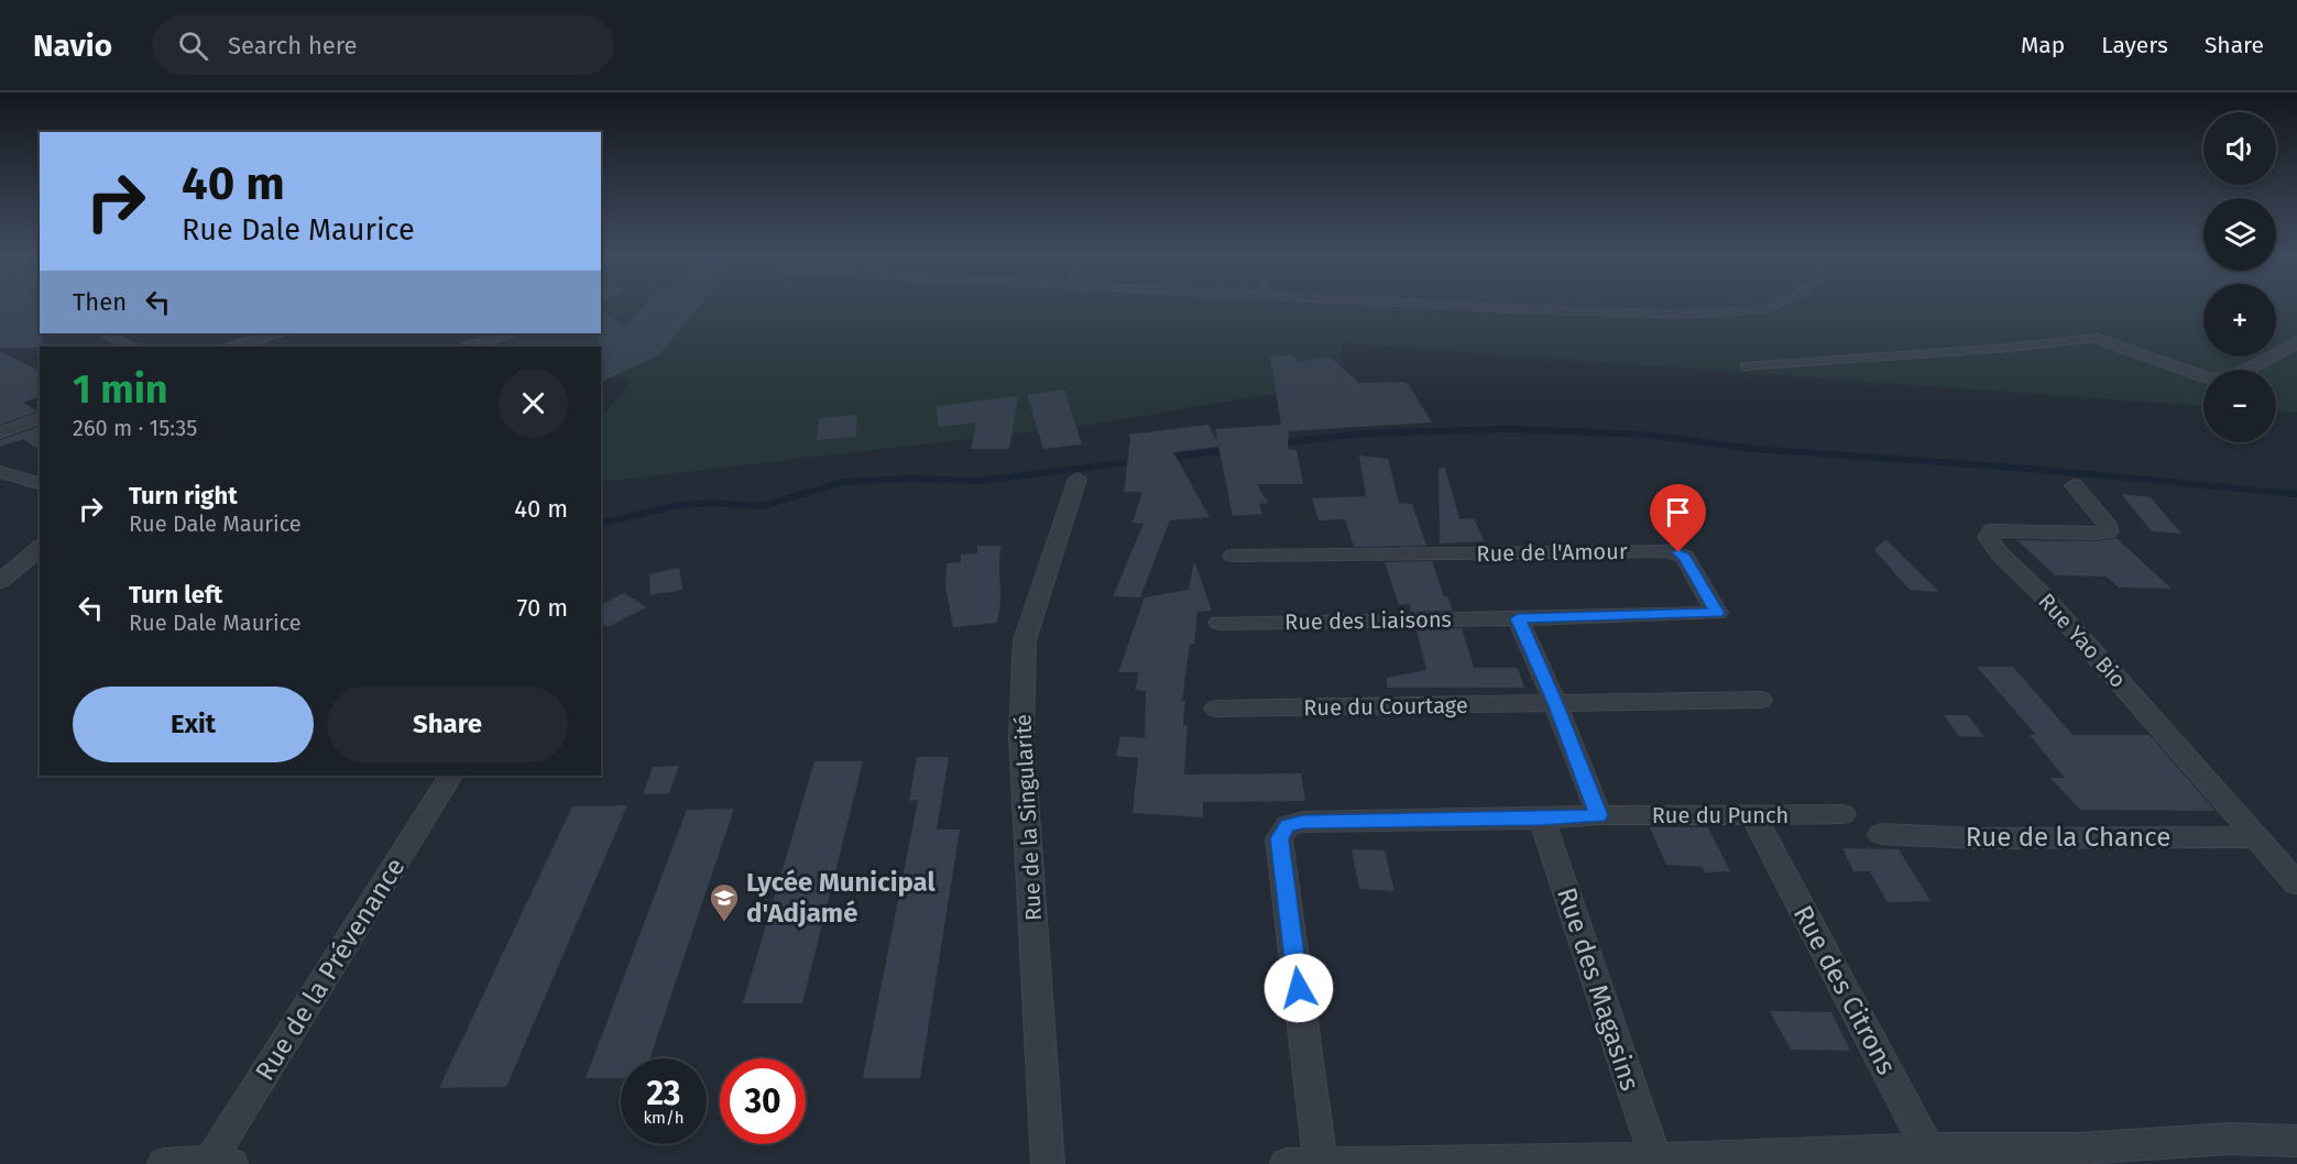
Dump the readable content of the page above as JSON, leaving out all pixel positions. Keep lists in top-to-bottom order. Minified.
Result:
{"streets":{"street":["Rue de l'Amour","Rue des Liaisons","Rue Yao Bio","Rue du Courtage","Rue du Punch","Rue de la Singularité","Rue de la Chance","Rue de la Prévenance","Rue des Magasins","Rue des Citrons"]},"crossings":[["Rue de l'Amour","Rue des Liaisons"],["Rue Yao Bio","Rue de la Chance"],["Rue du Punch","Rue des Magasins"],["Rue du Punch","Rue des Citrons"]],"places":{"school or university":["Lycée Municipal d'Adjamé"]},"page":{"header":"Navio","search":"Search here","nav":["Map","Layers","Share"],"map_buttons":["+","−"],"turn":["40 m","Rue Dale Maurice"],"then":"Then","heading":["1 min","260 m · 15:35"],"list":[{"name":"Turn right","note":"Rue Dale Maurice","value":"40 m"},{"name":"Turn left","note":"Rue Dale Maurice","value":"70 m"}],"buttons":["Exit","Share"],"speed":"23 km/h","limit":"30"}}
